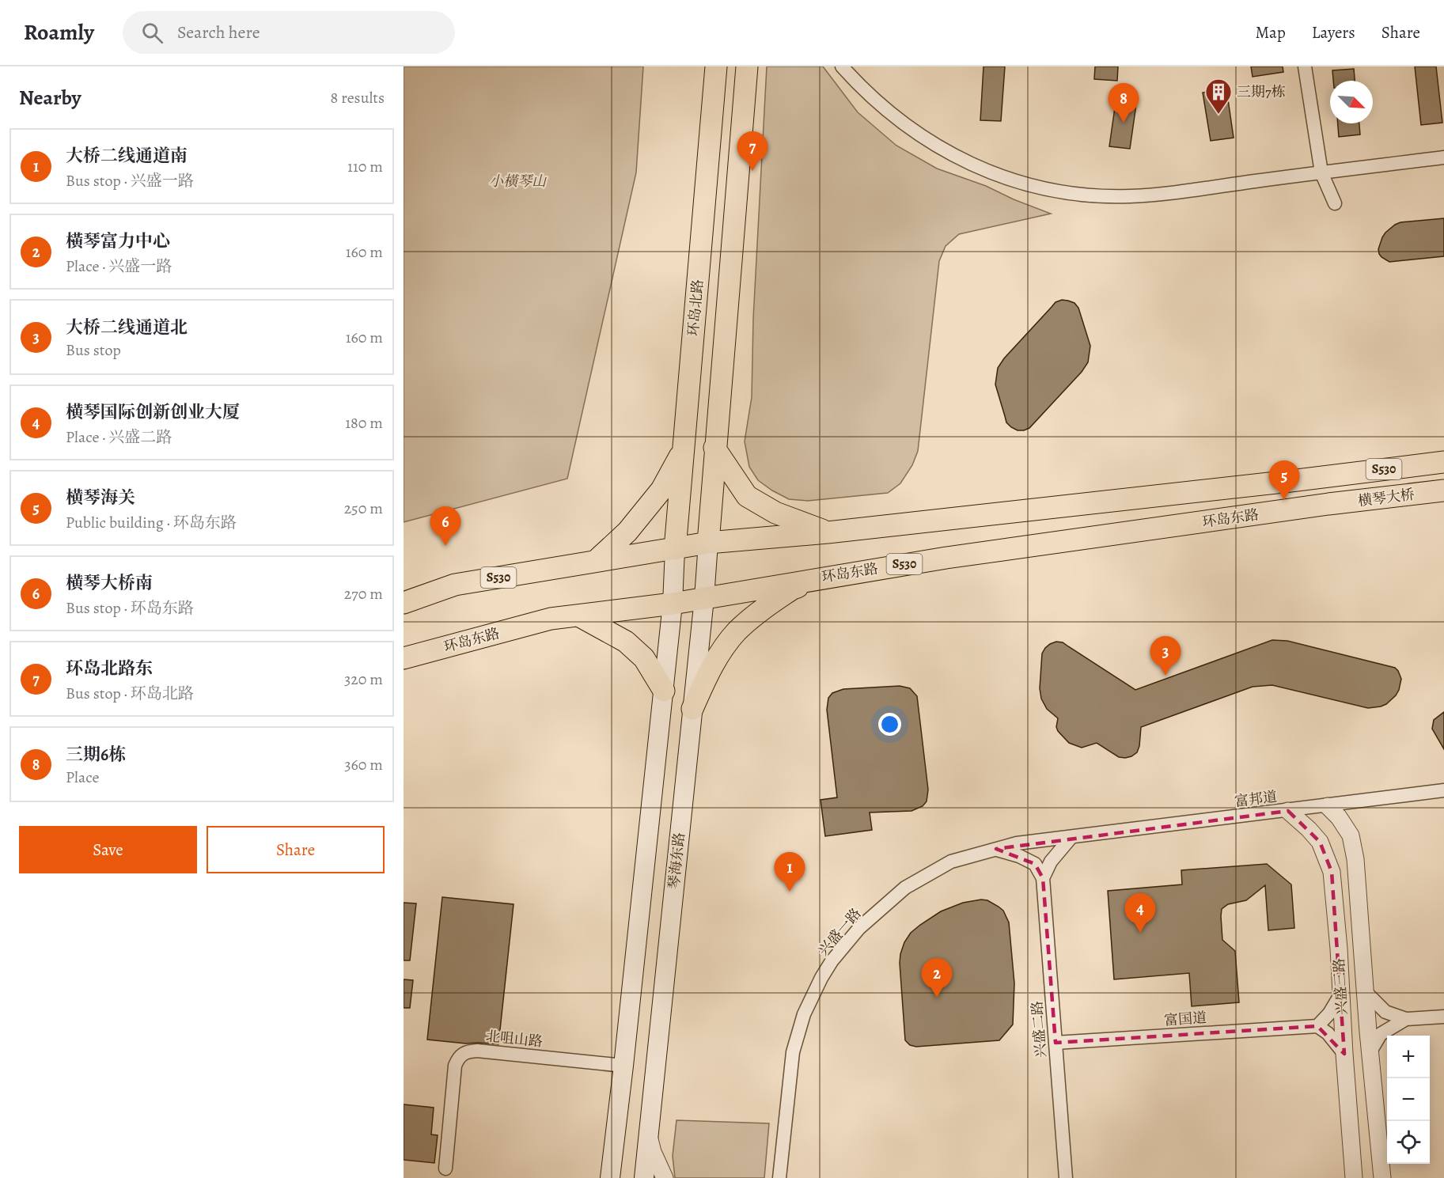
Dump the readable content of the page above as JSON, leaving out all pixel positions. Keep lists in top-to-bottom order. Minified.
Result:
{"streets":{"main road":["环岛北路","S530","横琴大桥","环岛东路","琴海东路"],"street":["富邦道","兴盛一路","兴盛三路","富国道","兴盛二路","北咀山路"]},"crossings":[["环岛北路","环岛东路"],["横琴大桥","环岛东路"],["环岛东路","琴海东路"],["富邦道","兴盛一路"],["富邦道","兴盛三路"],["富国道","兴盛二路"]],"parks":["小橫琴山"],"places":{"building":["三期7栋"]},"north":"bottom right","page":{"header":"Roamly","search":"Search here","nav":["Map","Layers","Share"],"heading":["Nearby","8 results"],"pins":["8","7","5","6","3","1","4","2"],"list":[{"mark":"1","name":"大桥二线通道南","note":"Bus stop · 兴盛一路","value":"110 m"},{"mark":"2","name":"橫琴富力中心","note":"Place · 兴盛一路","value":"160 m"},{"mark":"3","name":"大桥二线通道北","note":"Bus stop","value":"160 m"},{"mark":"4","name":"横琴国际创新创业大厦","note":"Place · 兴盛二路","value":"180 m"},{"mark":"5","name":"横琴海关","note":"Public building · 环岛东路","value":"250 m"},{"mark":"6","name":"横琴大桥南","note":"Bus stop · 环岛东路","value":"270 m"},{"mark":"7","name":"环岛北路东","note":"Bus stop · 环岛北路","value":"320 m"},{"mark":"8","name":"三期6栋","note":"Place","value":"360 m"}],"buttons":["Save","Share"],"map_buttons":["+","−"]}}
